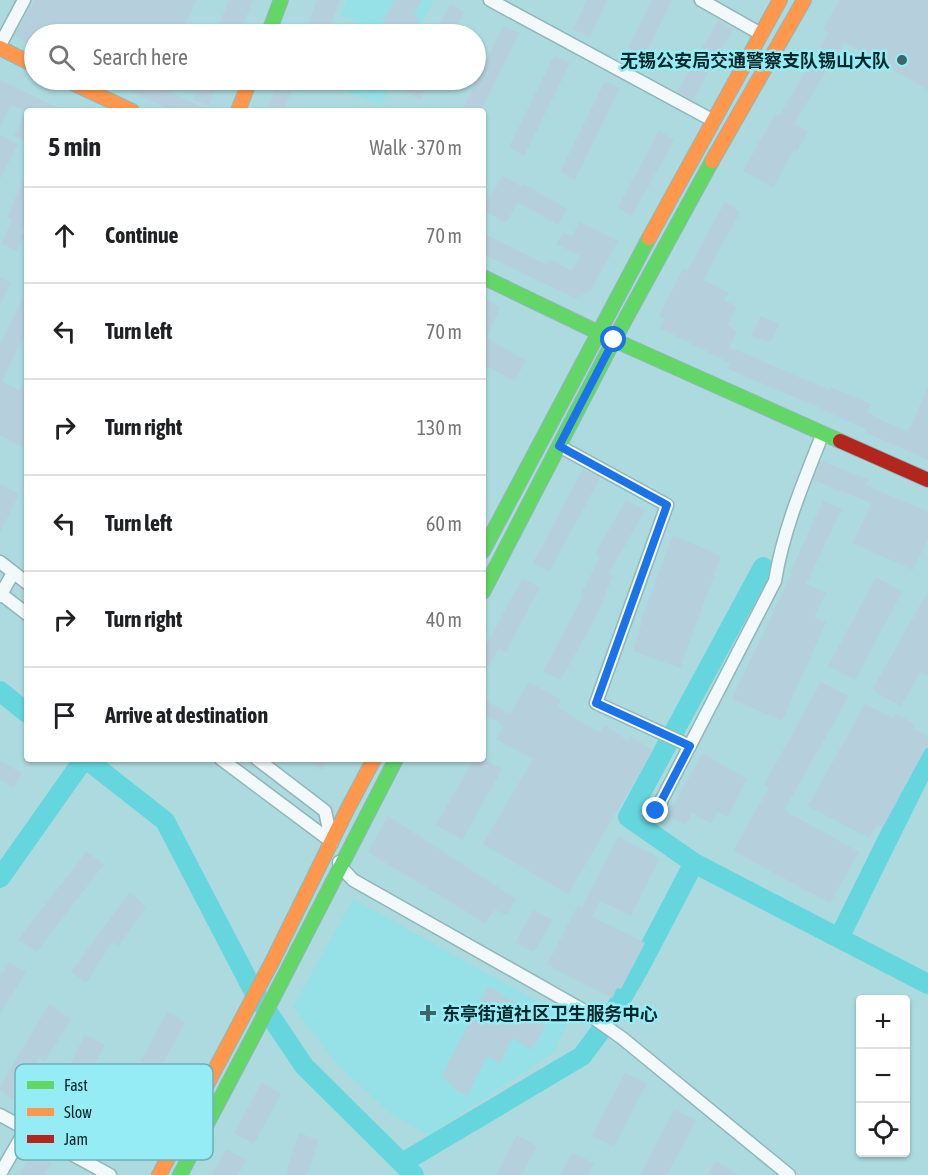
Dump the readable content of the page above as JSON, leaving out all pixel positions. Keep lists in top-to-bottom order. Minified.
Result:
{"places":{"other":["无锡公安局交通警察支队锡山大队"],"health":["东亭街道社区卫生服务中心"]},"legend":["Fast","Slow","Jam"],"page":{"search":"Search here","heading":["5 min","Walk · 370 m"],"list":[["Continue","70 m"],["Turn left","70 m"],["Turn right","130 m"],["Turn left","60 m"],["Turn right","40 m"],"Arrive at destination"],"map_buttons":["+","−"]}}
